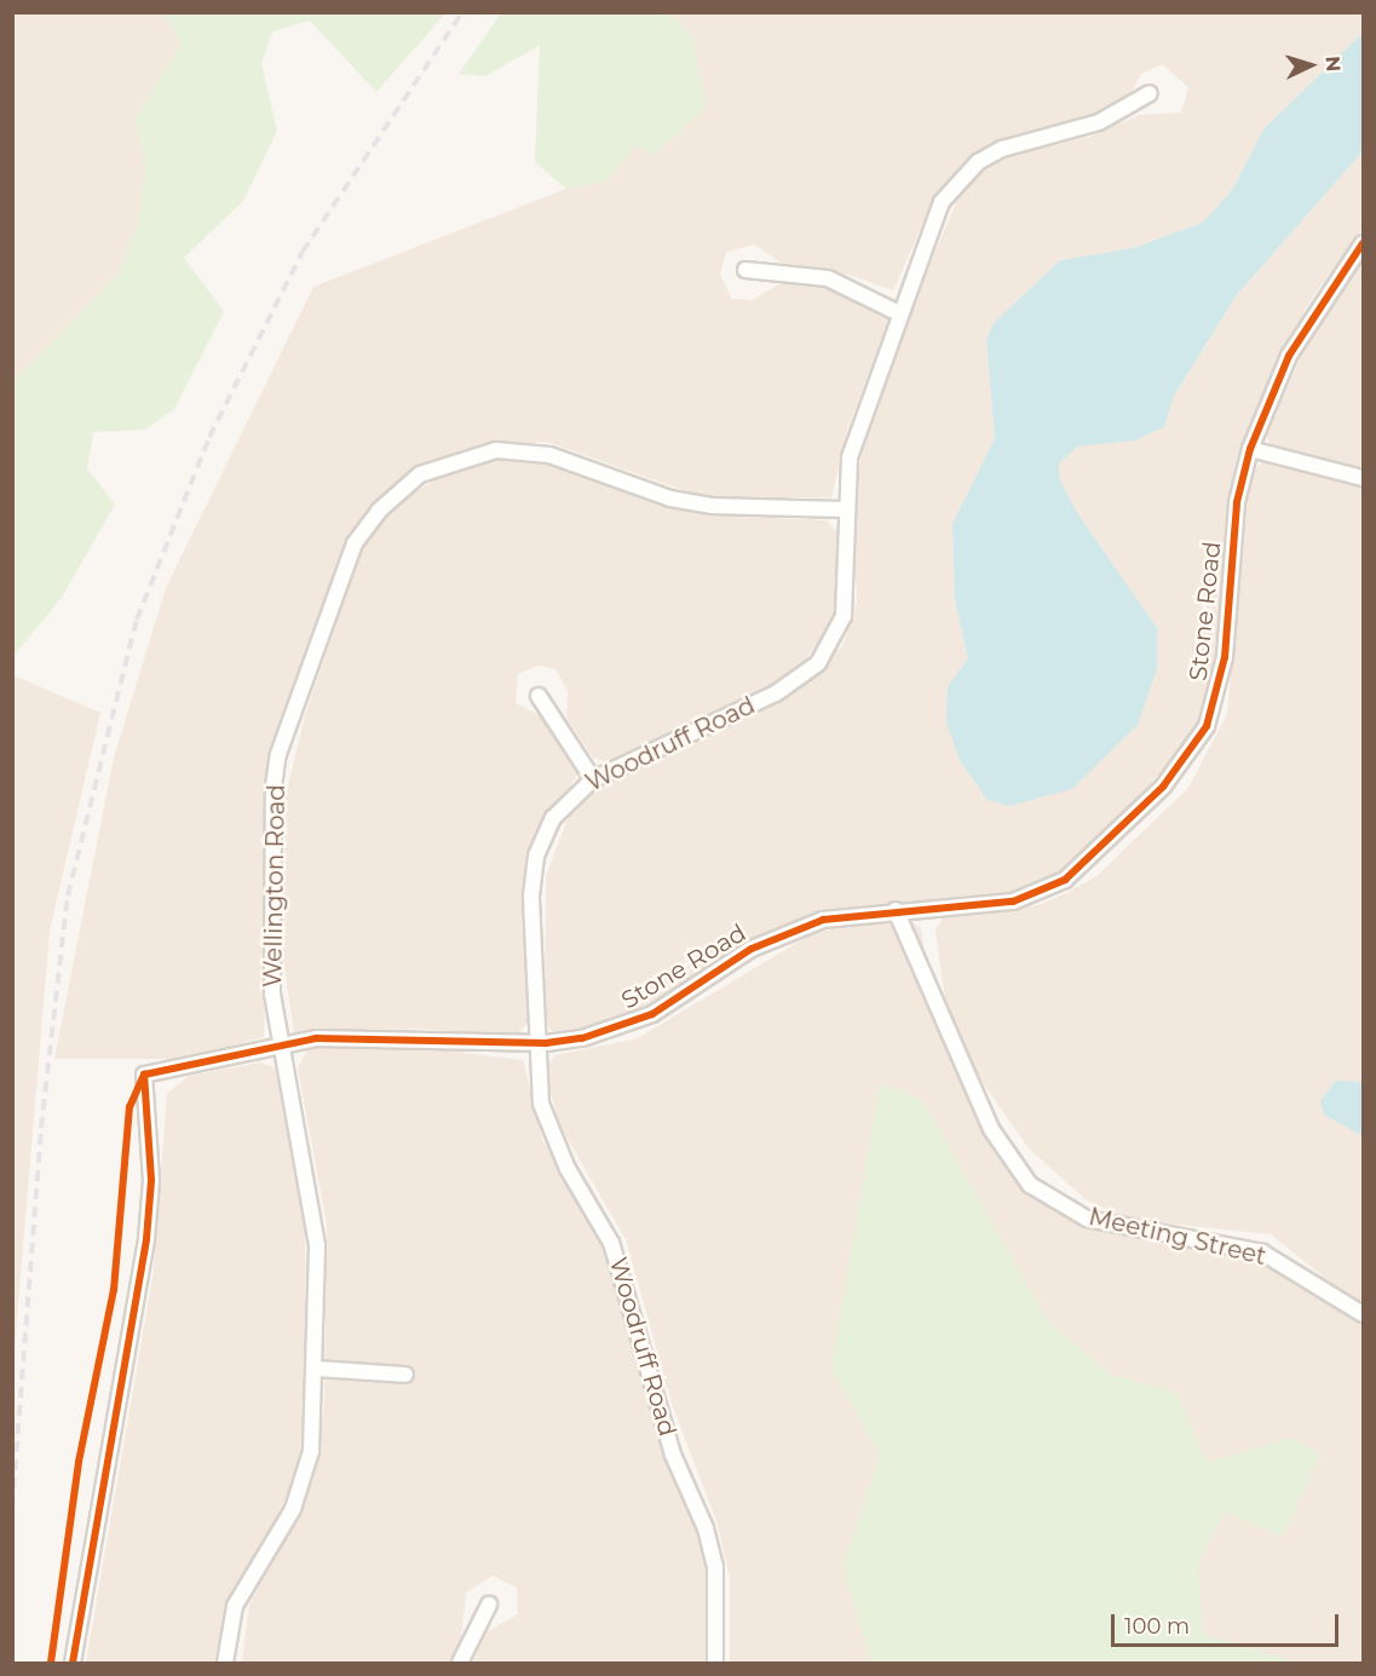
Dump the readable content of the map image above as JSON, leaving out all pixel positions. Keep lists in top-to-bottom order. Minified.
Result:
{"streets":{"street":["Stone Road","Woodruff Road","Wellington Road","Meeting Street"]},"crossings":[["Stone Road","Woodruff Road"],["Stone Road","Wellington Road"],["Stone Road","Meeting Street"],["Woodruff Road","Wellington Road"]],"scale_bar":"100 m","north":"right"}
